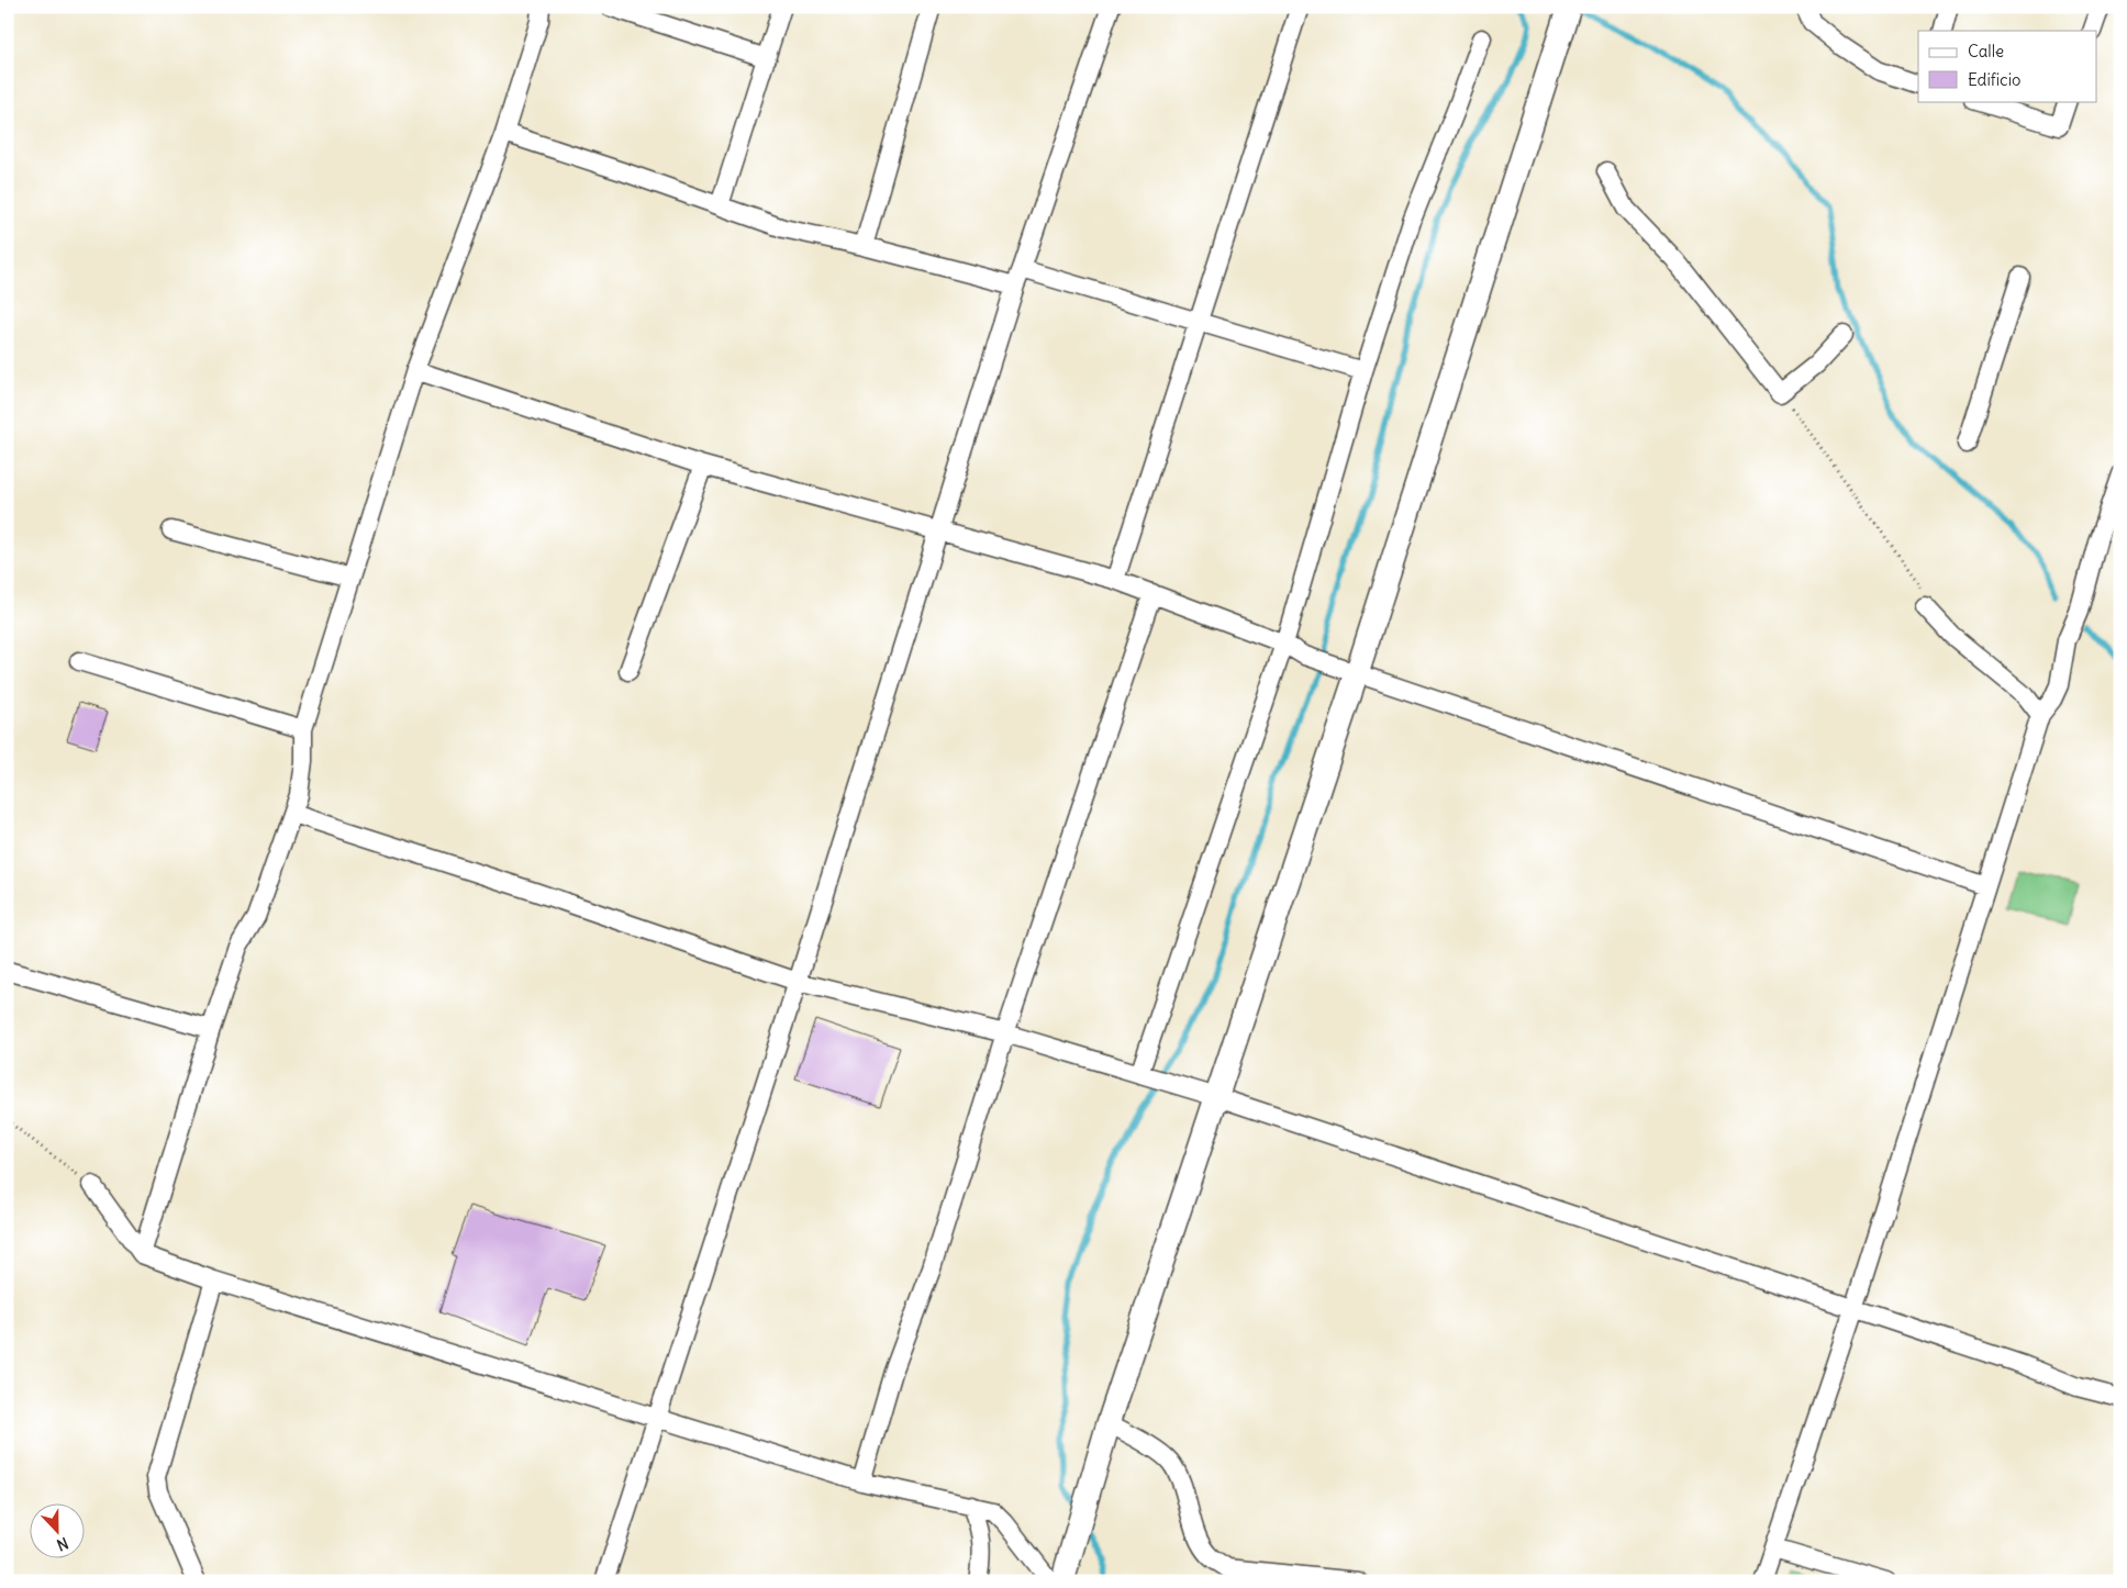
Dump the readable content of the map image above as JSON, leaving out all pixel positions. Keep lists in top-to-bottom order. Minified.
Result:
{"legend":["Calle","Edificio"],"north":"bottom"}
